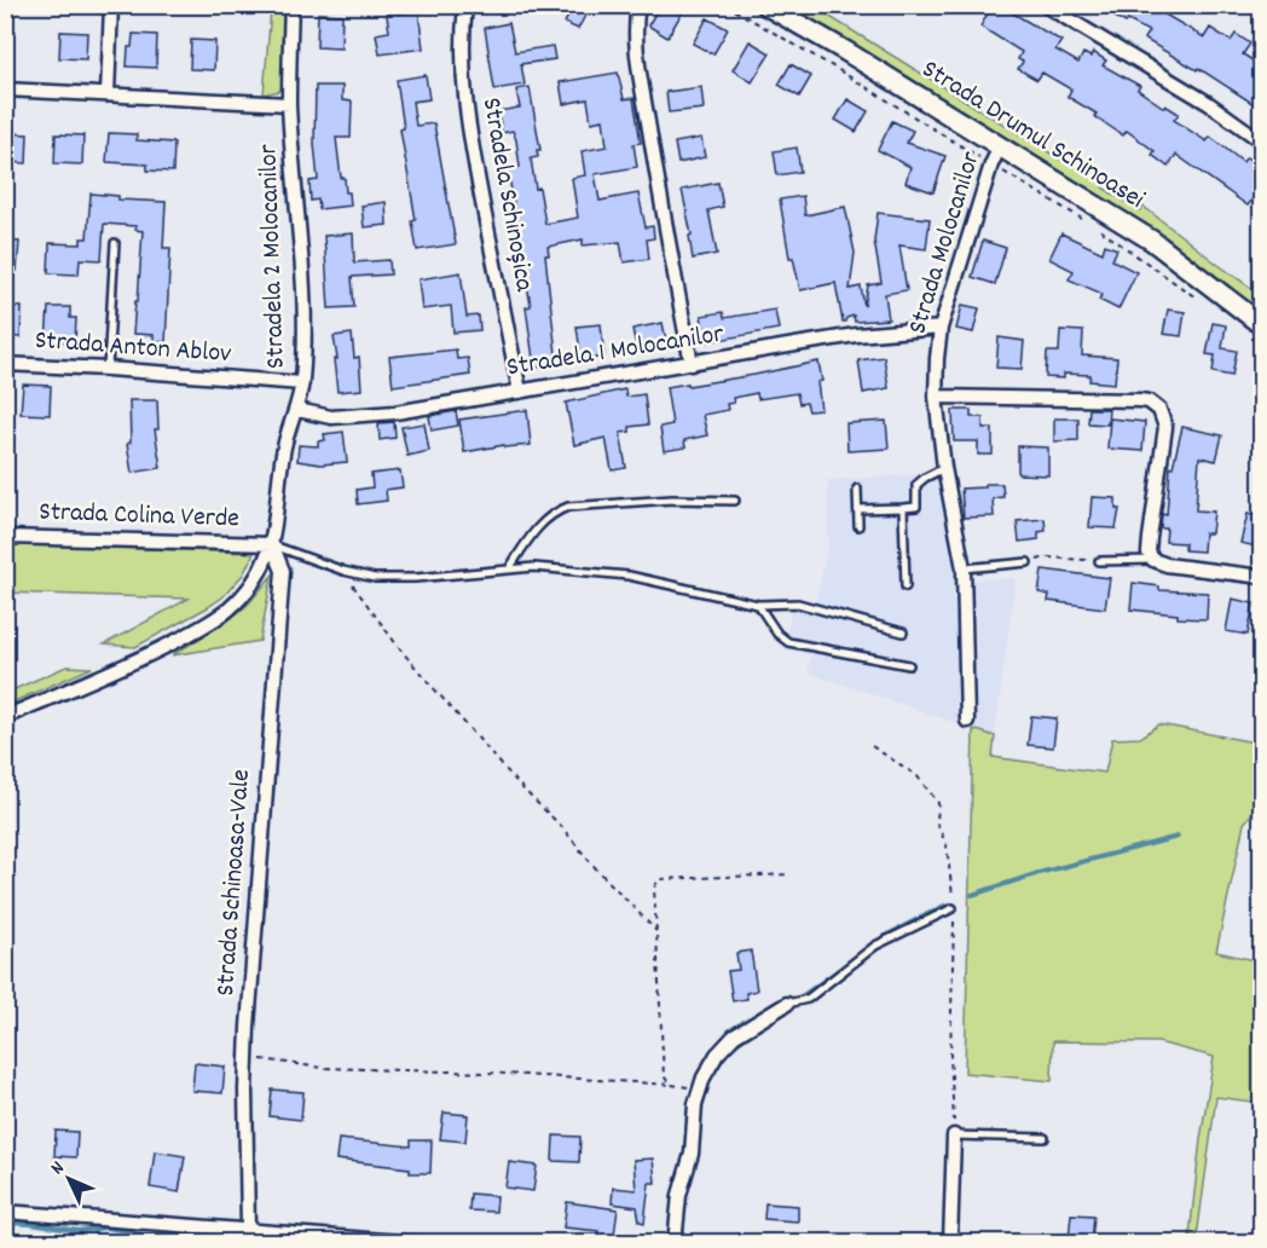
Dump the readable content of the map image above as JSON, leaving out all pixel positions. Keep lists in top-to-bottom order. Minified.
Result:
{"streets":{"street":["Strada Drumul Schinoasei","Stradela Schinoșica","Strada Molocanilor","Stradela 2 Molocanilor","Strada Anton Ablov","Stradela 1 Molocanilor","Strada Colina Verde","Strada Schinoasa-Vale"]},"crossings":[["Strada Drumul Schinoasei","Strada Molocanilor"],["Stradela Schinoșica","Stradela 1 Molocanilor"],["Strada Molocanilor","Stradela 1 Molocanilor"],["Stradela 2 Molocanilor","Strada Anton Ablov"],["Stradela 2 Molocanilor","Stradela 1 Molocanilor"],["Stradela 2 Molocanilor","Strada Colina Verde"],["Stradela 2 Molocanilor","Strada Schinoasa-Vale"],["Strada Colina Verde","Strada Schinoasa-Vale"]],"north":"top left"}
